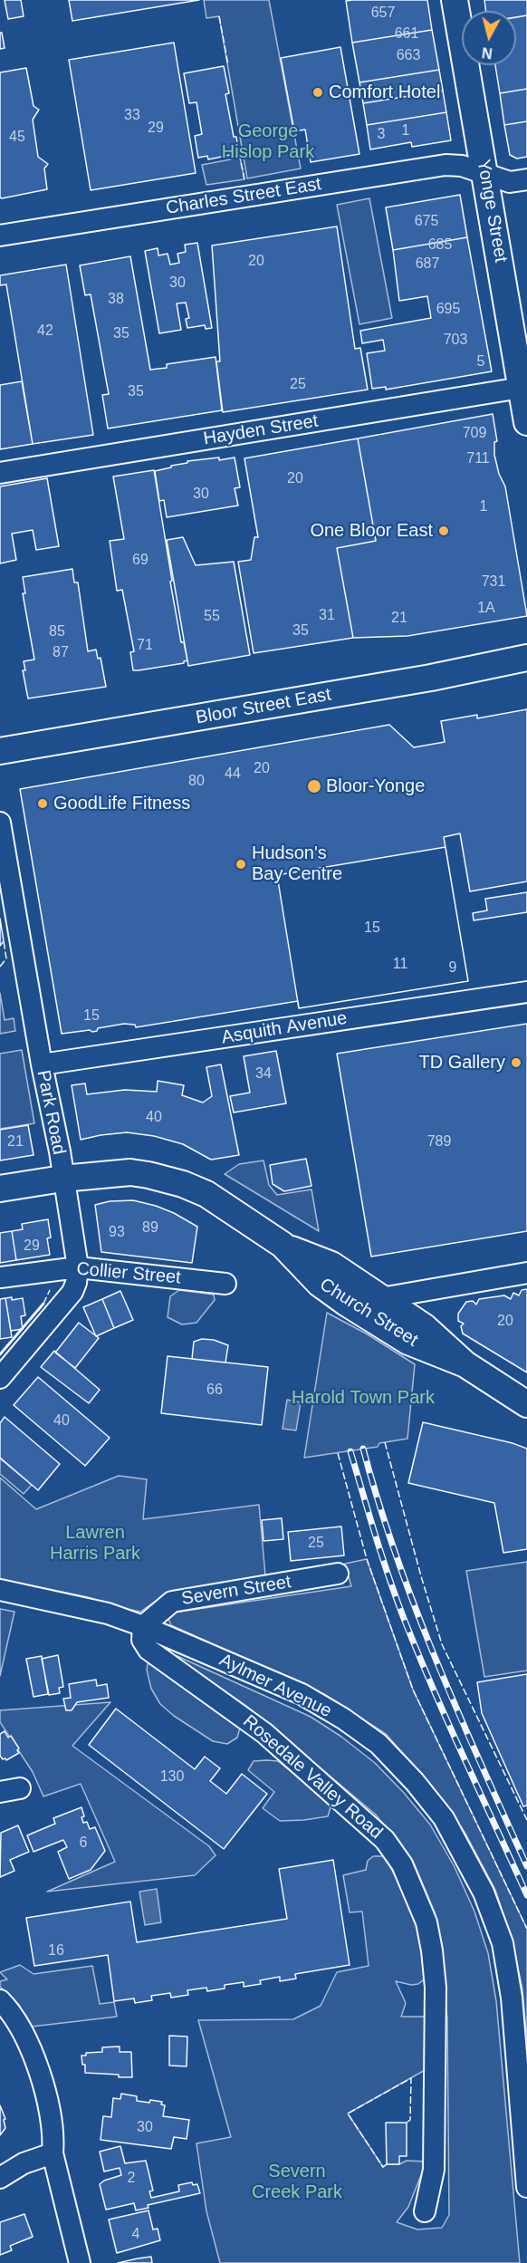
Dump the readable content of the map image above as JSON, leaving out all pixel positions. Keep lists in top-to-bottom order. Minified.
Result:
{"streets":{"main road":["Yonge Street","Bloor Street East","Church Street"],"street":["Charles Street East","Hayden Street","Asquith Avenue","Park Road","Collier Street","Severn Street","Aylmer Avenue","Rosedale Valley Road"]},"crossings":[["Charles Street East","Yonge Street"],["Yonge Street","Hayden Street"],["Asquith Avenue","Park Road"],["Park Road","Collier Street"],["Park Road","Church Street"],["Severn Street","Aylmer Avenue"],["Severn Street","Rosedale Valley Road"],["Aylmer Avenue","Rosedale Valley Road"]],"parks":["George Hislop Park","Harold Town Park","Lawren Harris Park","Severn Creek Park"],"places":["Comfort Hotel","One Bloor East","Bloor-Yonge","GoodLife Fitness","Hudson's Bay Centre","TD Gallery"],"house_numbers":["657","661","663","33","29","1","3","45","675","685","20","687","30","38","695","42","35","703","5","25","35","709","711","20","30","1","69","731","1A","31","55","21","35","85","71","87","20","44","80","15","11","9","15","34","40","21","789","89","93","29","20","66","40","25","130","6","16","30","2","4"],"north":"bottom"}
